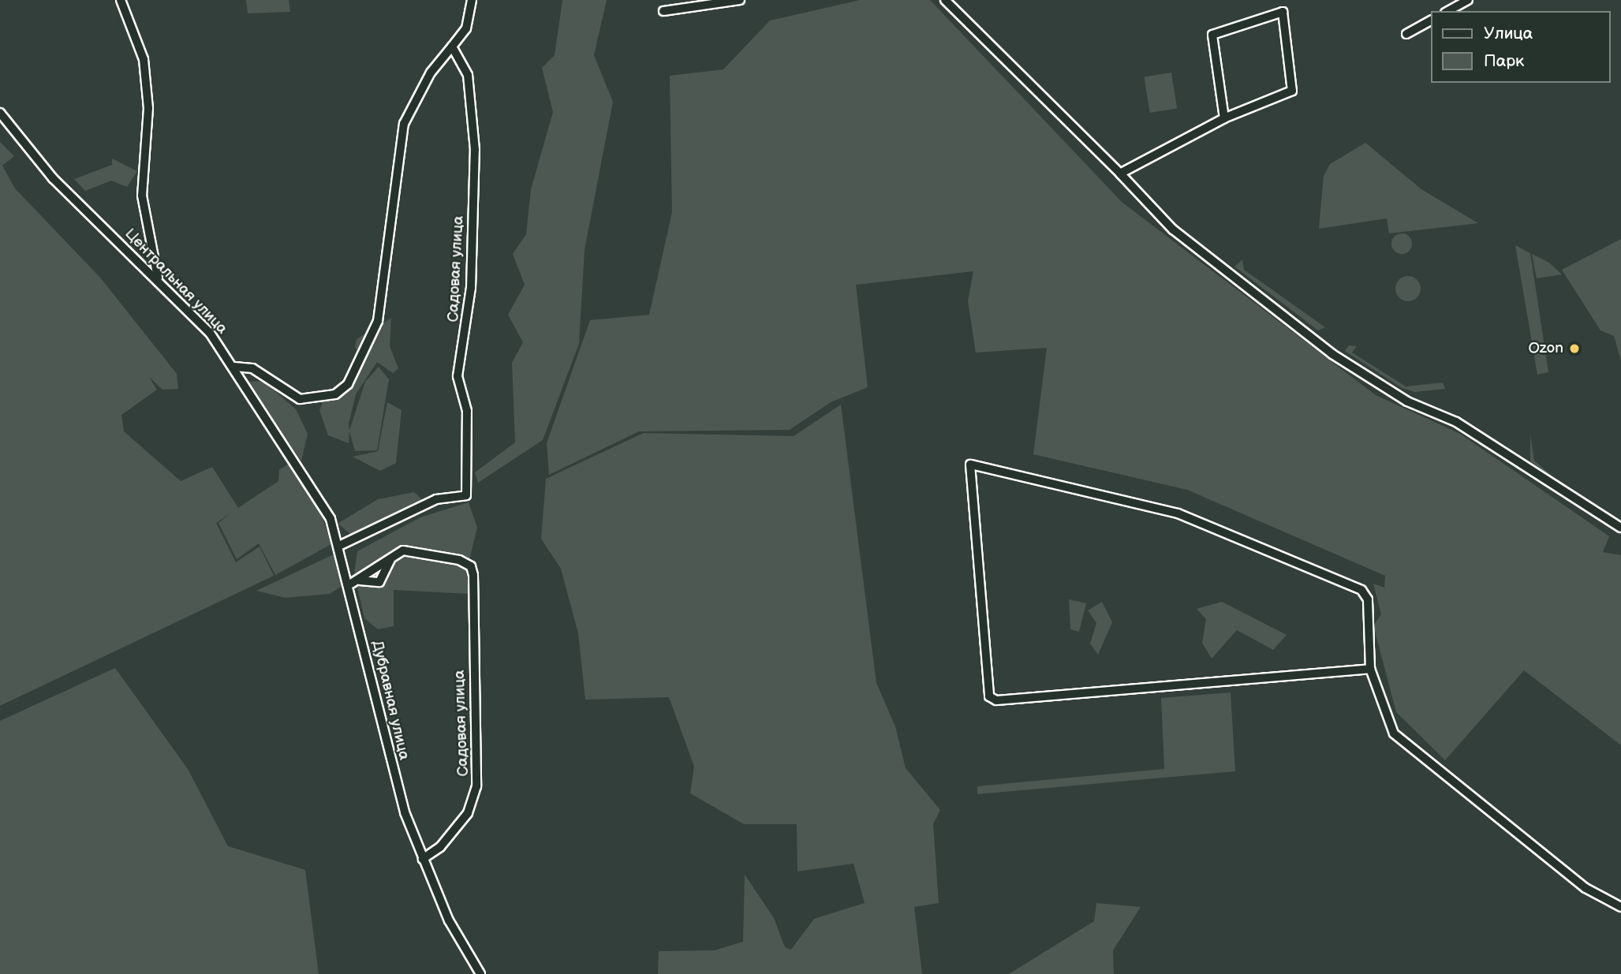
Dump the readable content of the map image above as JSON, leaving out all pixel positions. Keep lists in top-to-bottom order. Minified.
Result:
{"streets":{"street":["Садовая улица","Центральная улица","Дубравная улица"]},"crossings":[["Садовая улица","Центральная улица"],["Садовая улица","Дубравная улица"],["Центральная улица","Дубравная улица"]],"places":["Ozon"],"legend":["Улица","Парк"]}
